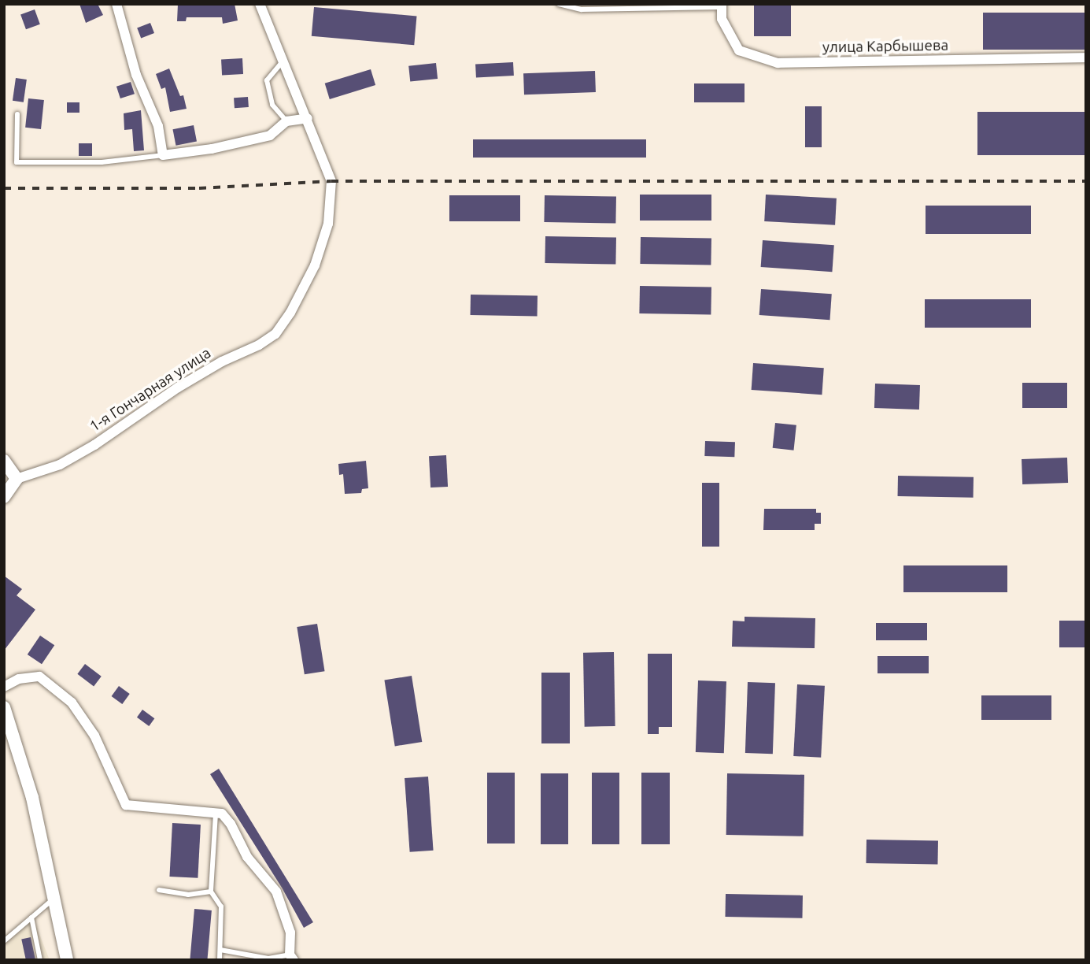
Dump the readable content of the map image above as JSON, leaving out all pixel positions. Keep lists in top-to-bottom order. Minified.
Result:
{"streets":{"street":["улица Карбышева","1-я Гончарная улица"]}}
